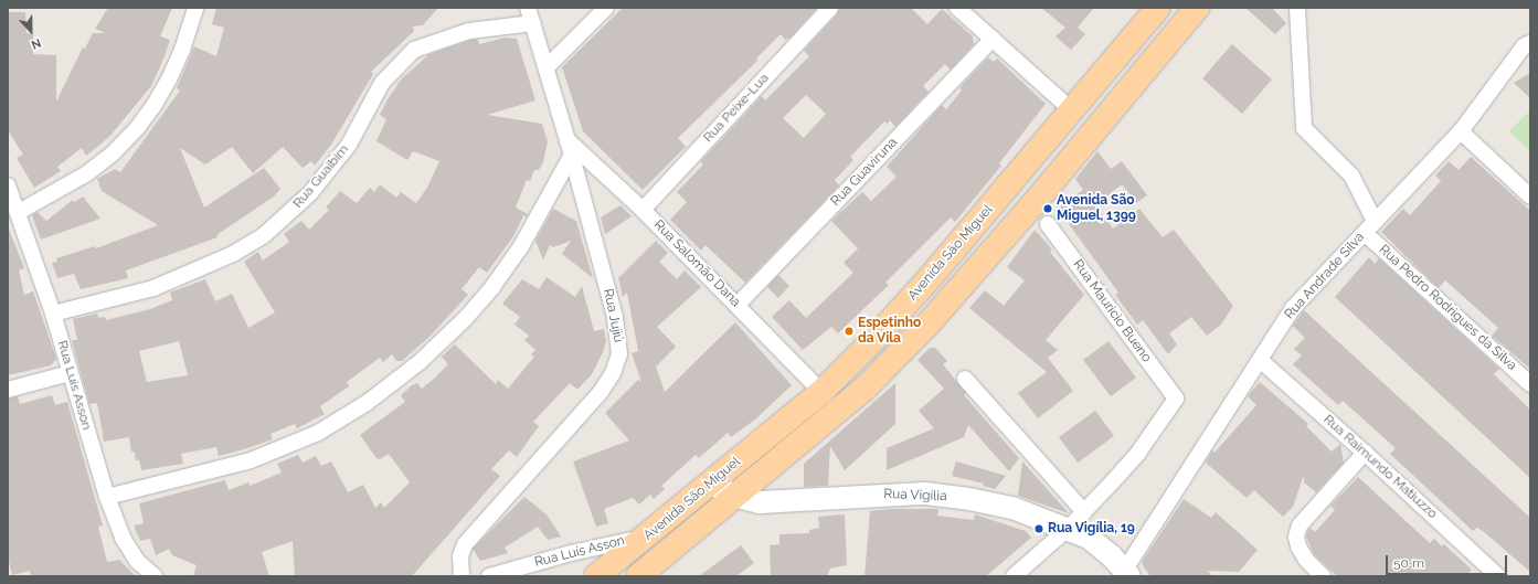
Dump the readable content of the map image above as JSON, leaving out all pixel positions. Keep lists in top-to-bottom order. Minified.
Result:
{"streets":{"main road":["Avenida São Miguel"],"street":["Rua Peixe-Lua","Rua Guaviruna","Rua Guaibim","Rua Salomão Dana","Rua Andrade Silva","Rua Pedro Rodrigues da Silva","Rua Maurício Bueno","Rua Jujiú","Rua Luís Asson","Rua Raimundo Matiuzzo","Rua Vigilia"]},"crossings":[["Rua Peixe-Lua","Rua Salomão Dana"],["Rua Guaviruna","Rua Salomão Dana"],["Rua Guaibim","Rua Jujiú"],["Rua Guaibim","Rua Luís Asson"],["Avenida São Miguel","Rua Salomão Dana"],["Avenida São Miguel","Rua Luís Asson"],["Avenida São Miguel","Rua Vigilia"],["Rua Salomão Dana","Rua Jujiú"],["Rua Andrade Silva","Rua Pedro Rodrigues da Silva"],["Rua Andrade Silva","Rua Raimundo Matiuzzo"],["Rua Andrade Silva","Rua Vigilia"]],"places":["Avenida São Miguel, 1399","Espetinho da Vila","Rua Vigília, 19"],"scale_bar":"50 m","north":"bottom"}
